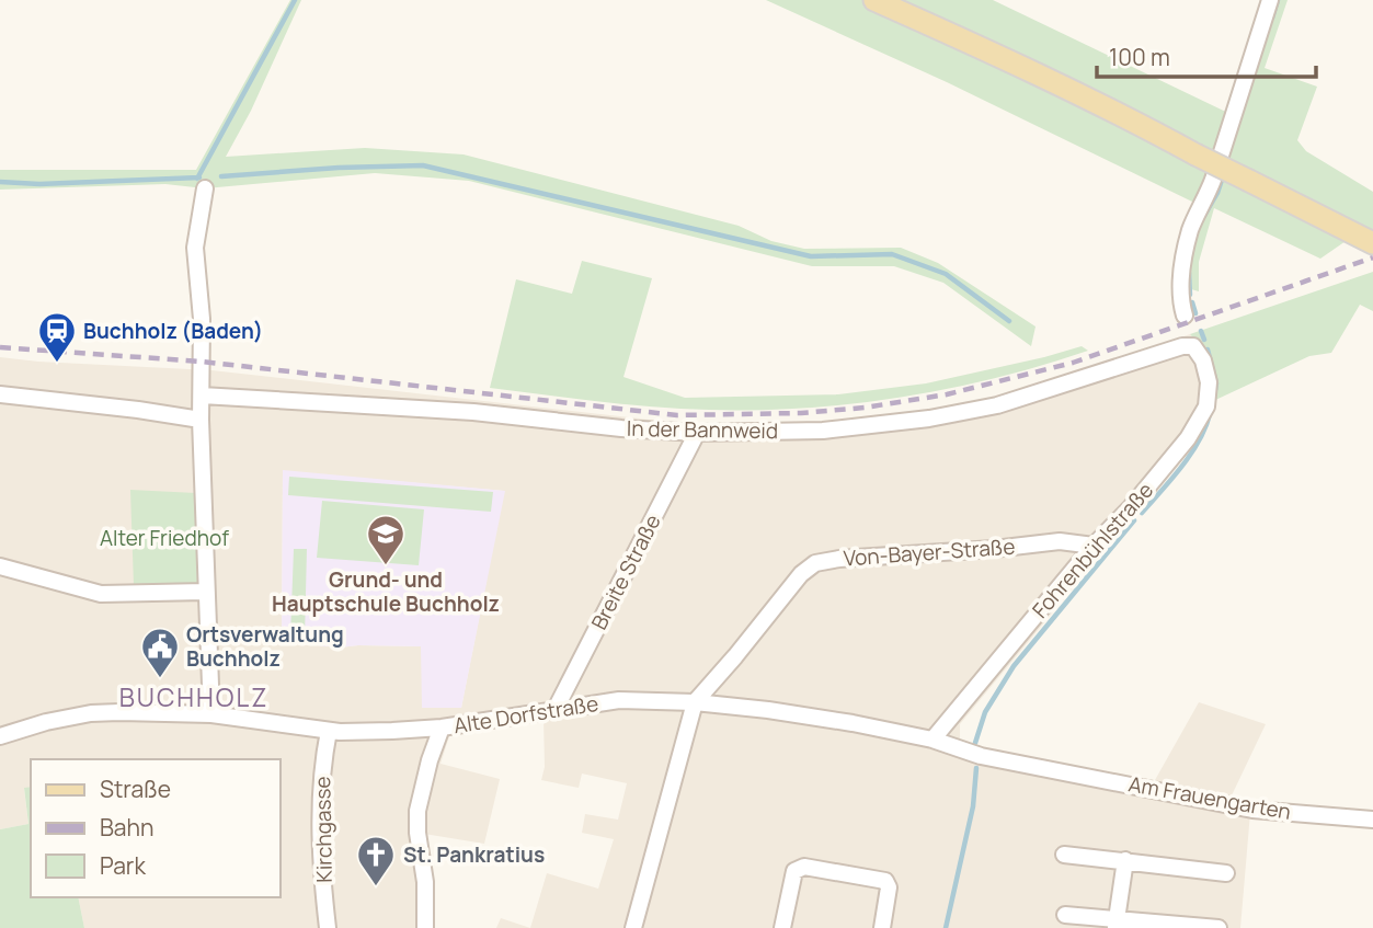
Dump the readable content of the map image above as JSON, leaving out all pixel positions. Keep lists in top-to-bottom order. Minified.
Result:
{"streets":{"street":["In der Bannweid","Fohrenbühlstraße","Von-Bayer-Straße","Breite Straße","Alte Dorfstraße","Am Frauengarten","Kirchgasse"]},"crossings":[["In der Bannweid","Fohrenbühlstraße"],["In der Bannweid","Breite Straße"],["Fohrenbühlstraße","Von-Bayer-Straße"],["Fohrenbühlstraße","Alte Dorfstraße"],["Von-Bayer-Straße","Alte Dorfstraße"],["Breite Straße","Alte Dorfstraße"],["Alte Dorfstraße","Am Frauengarten"],["Alte Dorfstraße","Kirchgasse"]],"districts":["BUCHHOLZ"],"parks":["Alter Friedhof"],"places":{"station":["Buchholz (Baden)"],"school or university":["Grund- und Hauptschule Buchholz"],"public building":["Ortsverwaltung Buchholz"],"church":["St. Pankratius"]},"legend":["Straße","Bahn","Park"],"scale_bar":"100 m"}
